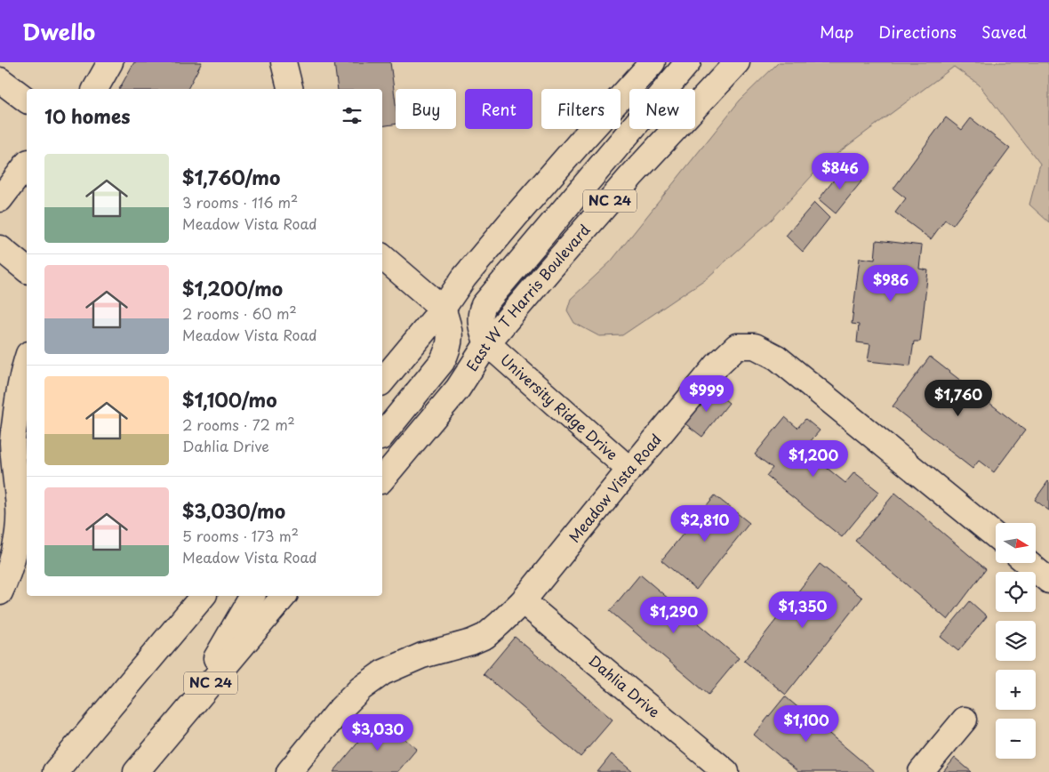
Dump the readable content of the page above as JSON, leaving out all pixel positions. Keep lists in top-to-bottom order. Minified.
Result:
{"streets":{"main road":["NC 24","East W T Harris Boulevard","University Ridge Drive","Meadow Vista Road","Dahlia Drive"]},"crossings":[["East W T Harris Boulevard","University Ridge Drive"],["University Ridge Drive","Meadow Vista Road"],["Meadow Vista Road","Dahlia Drive"]],"north":"right","page":{"header":"Dwello","nav":["Map","Directions","Saved"],"chip":["Buy","Rent","Filters","New"],"heading":"10 homes","list":[{"name":"$1,760/mo","note":"3 rooms · 116 m² · Meadow Vista Road"},{"name":"$1,200/mo","note":"2 rooms · 60 m² · Meadow Vista Road"},{"name":"$1,100/mo","note":"2 rooms · 72 m² · Dahlia Drive"},{"name":"$3,030/mo","note":"5 rooms · 173 m² · Meadow Vista Road"}],"price":["$846","$986","$999","$1,760","$1,200","$2,810","$1,350","$1,290","$1,100","$3,030"],"map_buttons":["+","−"]}}
